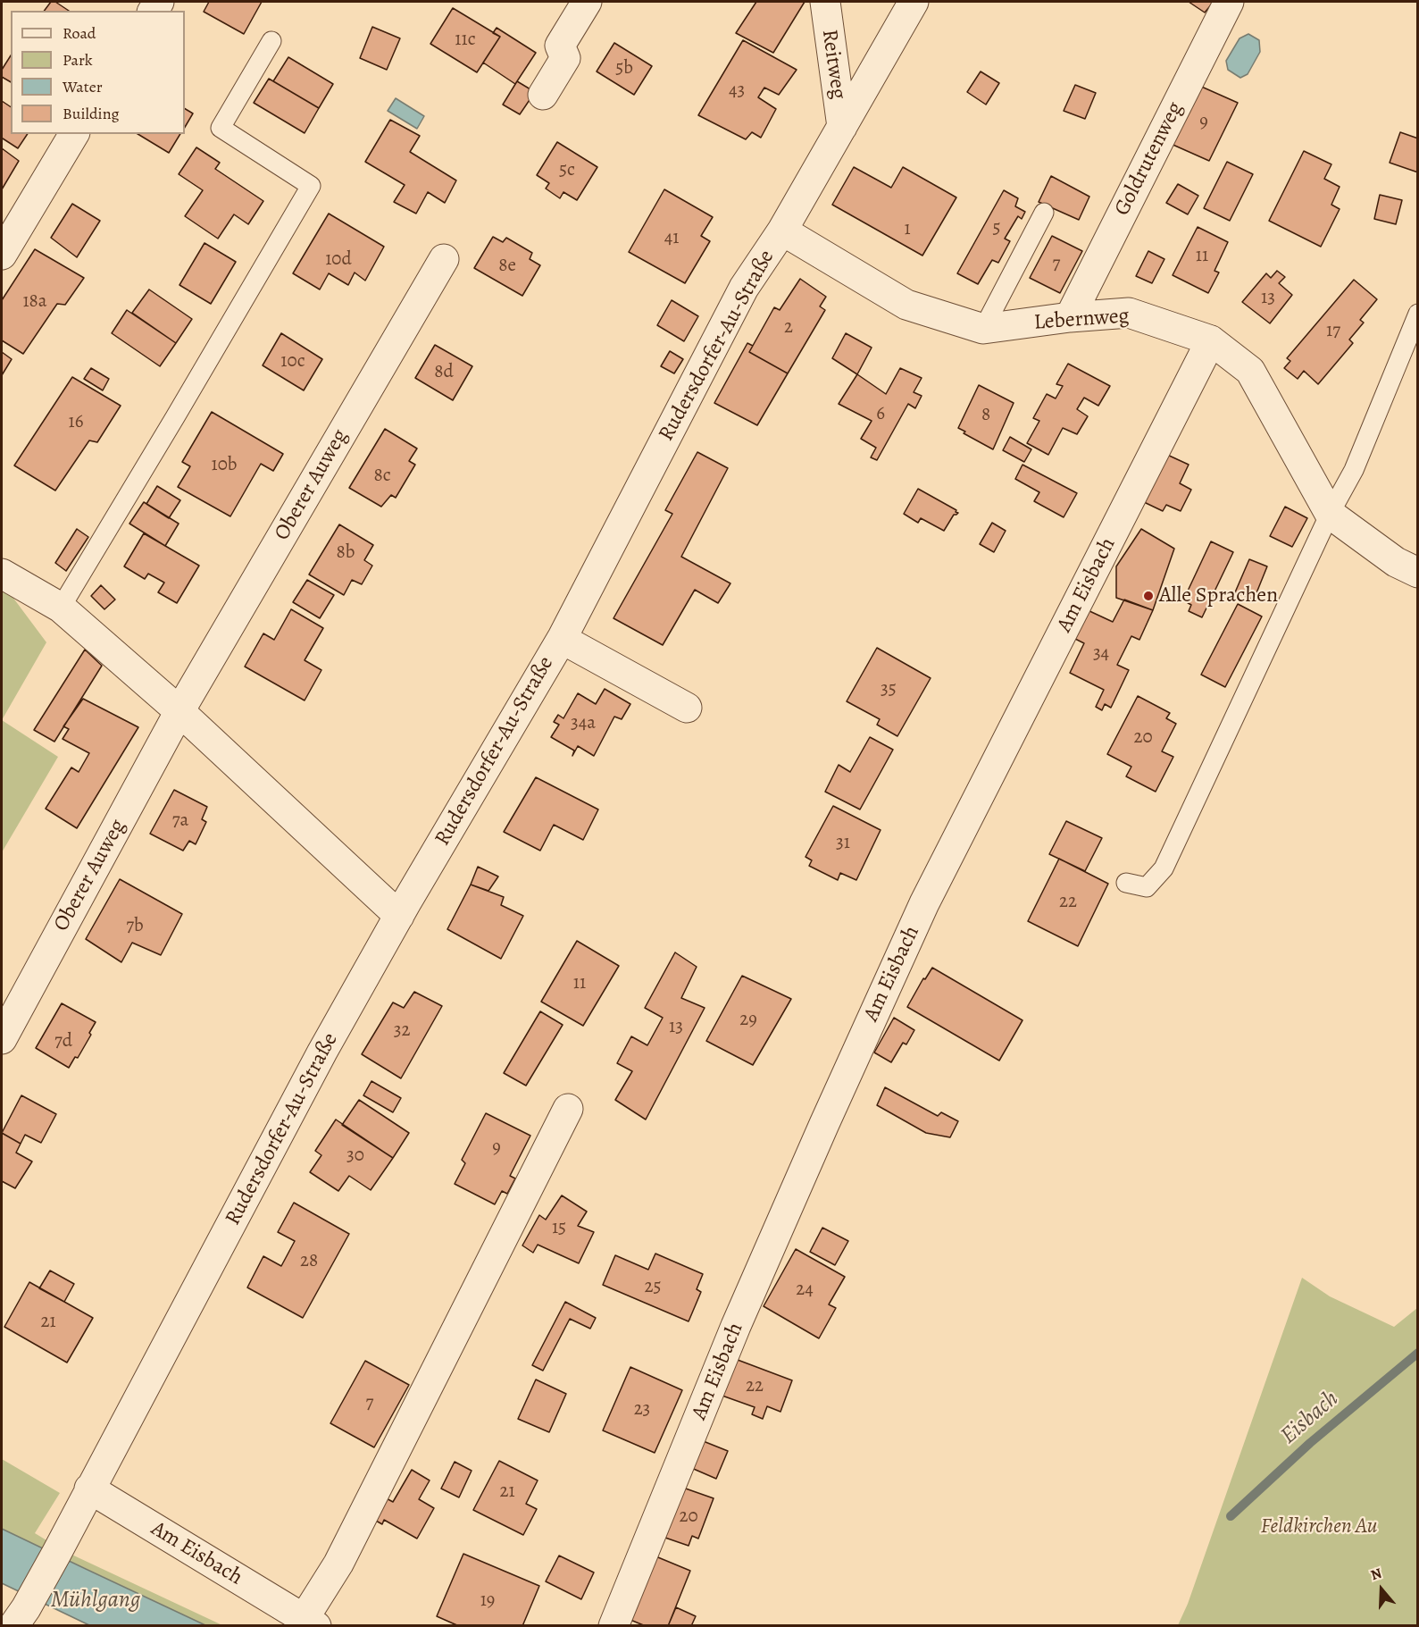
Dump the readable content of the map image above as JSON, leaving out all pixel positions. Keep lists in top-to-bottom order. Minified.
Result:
{"streets":{"street":["Reitweg","Goldrutenweg","Lebernweg","Rudersdorfer-Au-Straße","Oberer Auweg","Am Eisbach"]},"crossings":[["Reitweg","Rudersdorfer-Au-Straße"],["Goldrutenweg","Lebernweg"],["Lebernweg","Rudersdorfer-Au-Straße"],["Lebernweg","Am Eisbach"],["Rudersdorfer-Au-Straße","Am Eisbach"]],"water":["Eisbach","Mühlgang"],"parks":["Feldkirchen Au"],"places":["Alle Sprachen"],"house_numbers":["11c","5b","43","9","5c","5","1","41","11","10d","7","8e","13","18a","2","17","10c","8d","6","8","16","10b","8c","8b","34","35","34a","20","7a","31","22","7b","11","29","13","32","7d","9","30","15","28","25","24","21","22","7","23","21","20","19"],"legend":["Road","Park","Water","Building"],"north":"top"}
